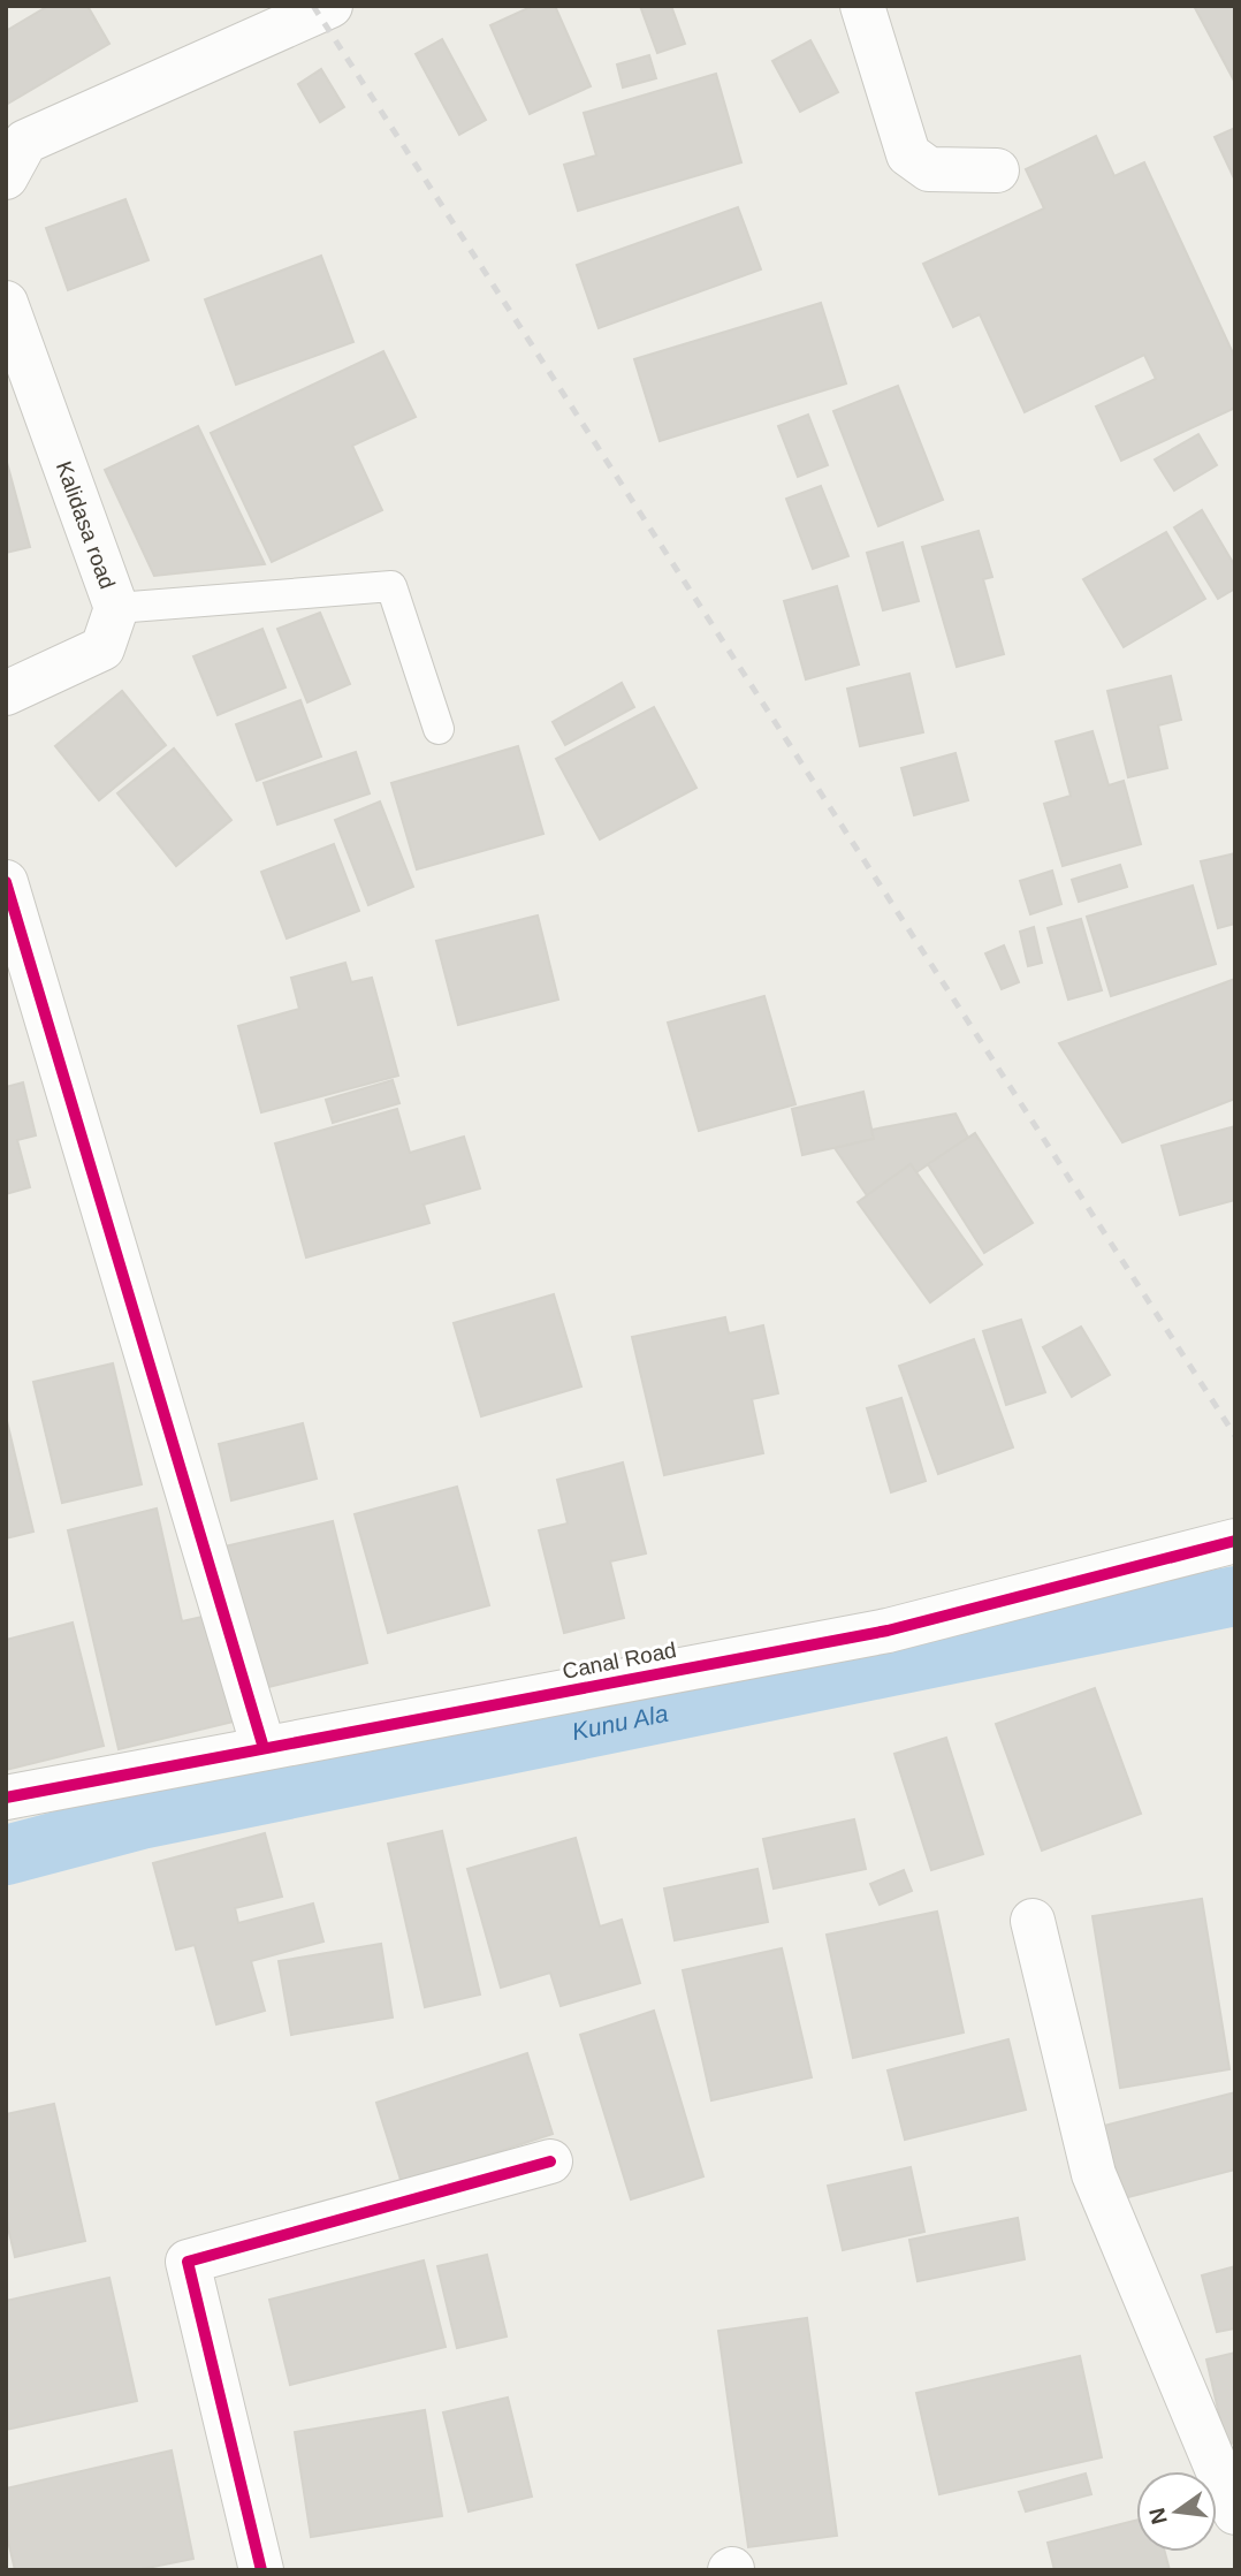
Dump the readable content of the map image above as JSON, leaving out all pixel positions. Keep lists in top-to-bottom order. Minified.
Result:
{"streets":{"street":["Kalidasa road","Canal Road"]},"water":["Kunu Ala"],"north":"left"}
